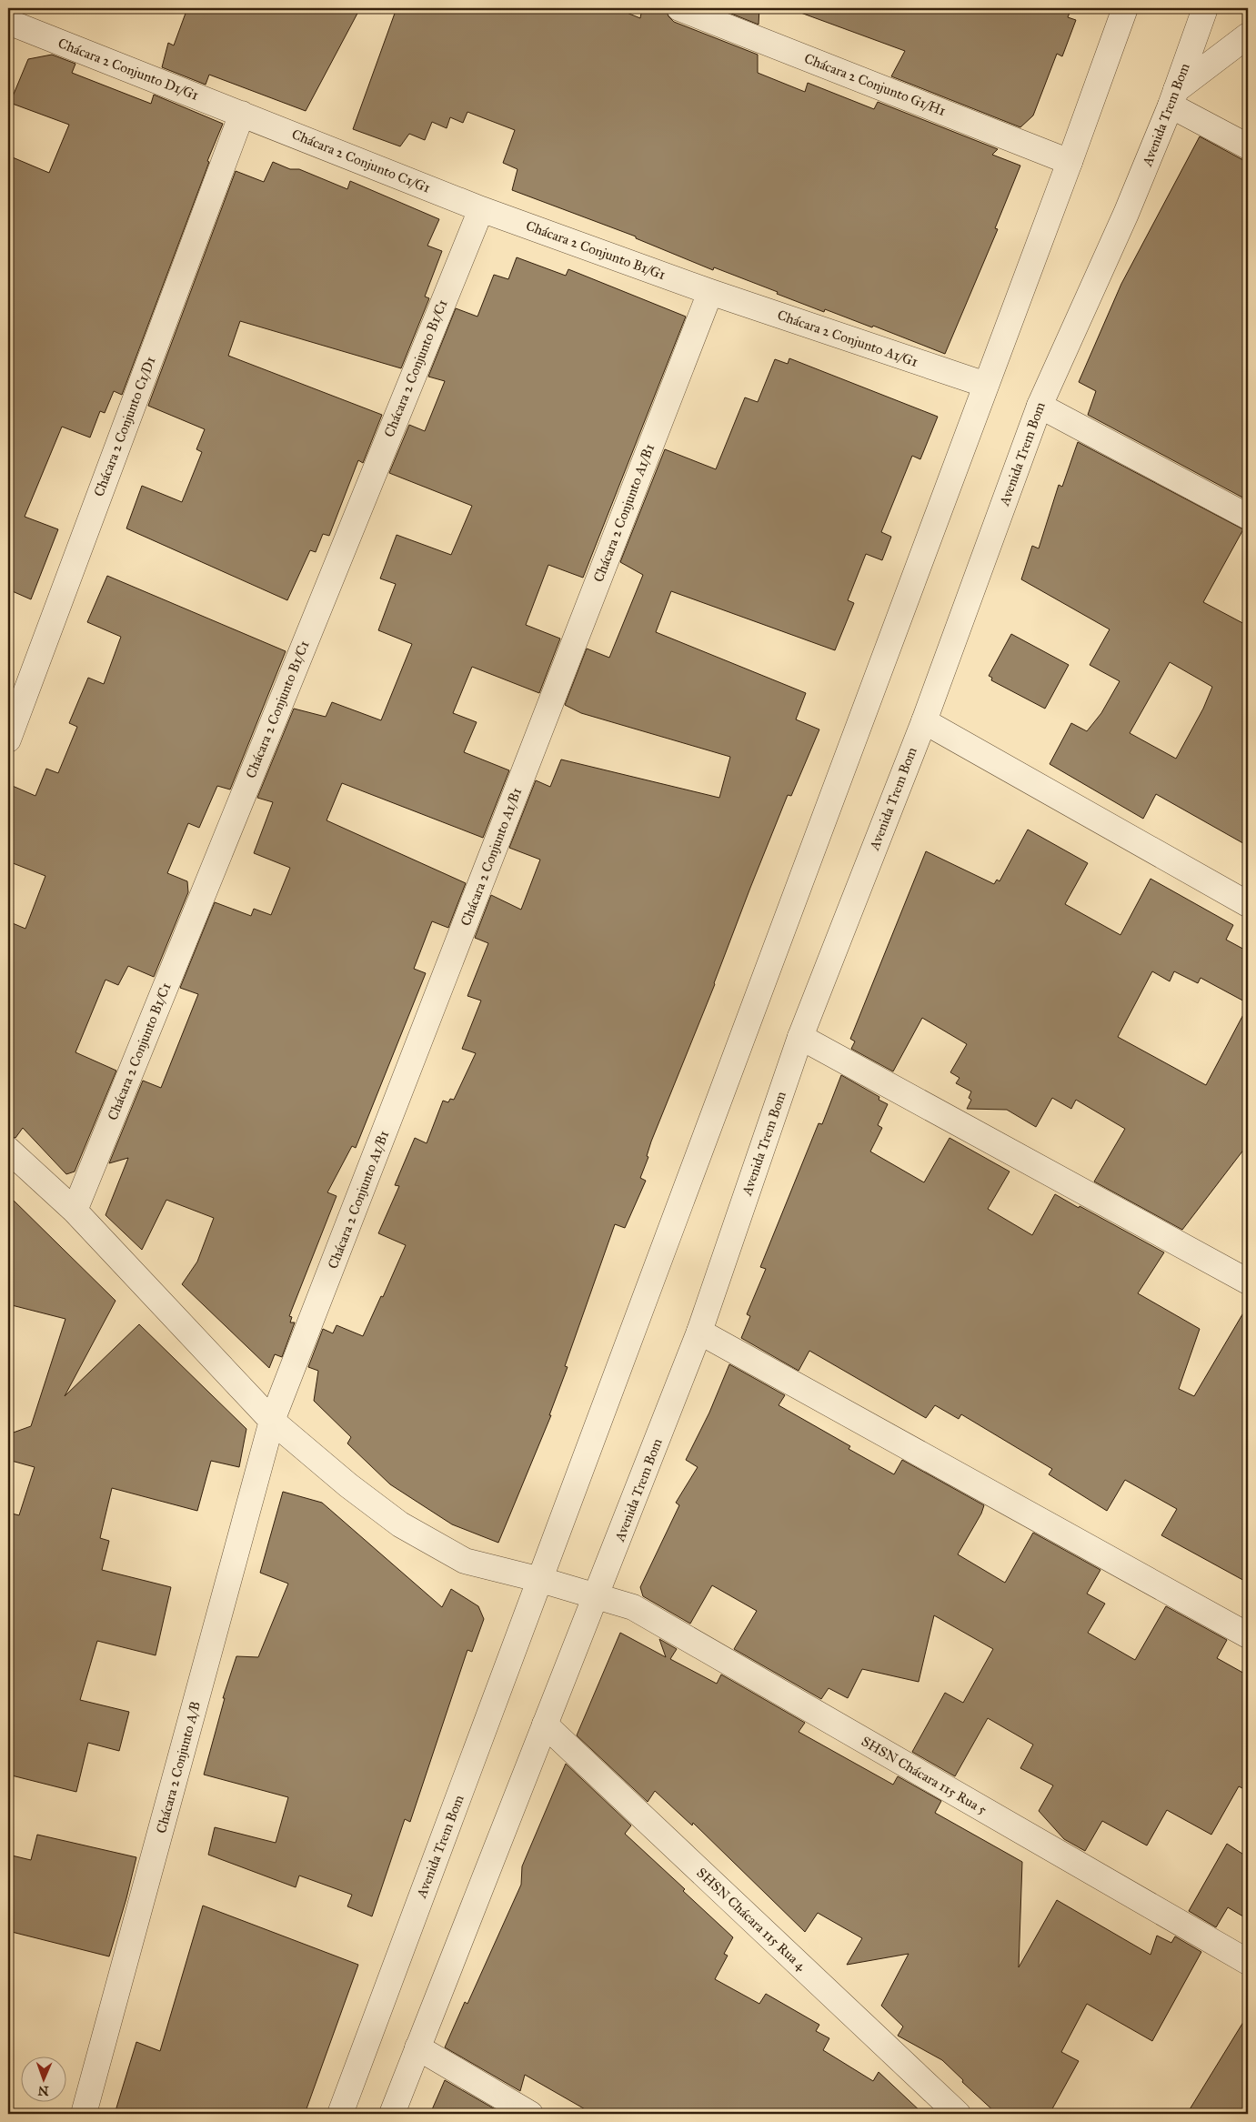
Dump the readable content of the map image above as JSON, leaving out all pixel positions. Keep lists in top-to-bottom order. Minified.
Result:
{"streets":{"street":["Chácara 2 Conjunto D1/G1","Chácara 2 Conjunto G1/H1","Avenida Trem Bom","Chácara 2 Conjunto C1/G1","Chácara 2 Conjunto B1/G1","Chácara 2 Conjunto A1/G1","Chácara 2 Conjunto B1/C1","Chácara 2 Conjunto C1/D1","Chácara 2 Conjunto A1/B1","Chácara 2 Conjunto A/B","SHSN Chácara 115 Rua 5","SHSN Chácara 115 Rua 4"]},"crossings":[["Chácara 2 Conjunto D1/G1","Chácara 2 Conjunto C1/G1"],["Chácara 2 Conjunto D1/G1","Chácara 2 Conjunto C1/D1"],["Chácara 2 Conjunto G1/H1","Avenida Trem Bom"],["Avenida Trem Bom","Chácara 2 Conjunto A1/G1"],["Avenida Trem Bom","SHSN Chácara 115 Rua 5"],["Avenida Trem Bom","SHSN Chácara 115 Rua 4"],["Chácara 2 Conjunto C1/G1","Chácara 2 Conjunto B1/G1"],["Chácara 2 Conjunto C1/G1","Chácara 2 Conjunto B1/C1"],["Chácara 2 Conjunto C1/G1","Chácara 2 Conjunto C1/D1"],["Chácara 2 Conjunto B1/G1","Chácara 2 Conjunto A1/G1"],["Chácara 2 Conjunto B1/G1","Chácara 2 Conjunto B1/C1"],["Chácara 2 Conjunto B1/G1","Chácara 2 Conjunto A1/B1"],["Chácara 2 Conjunto A1/G1","Chácara 2 Conjunto A1/B1"],["Chácara 2 Conjunto A1/B1","Chácara 2 Conjunto A/B"]],"north":"bottom"}
